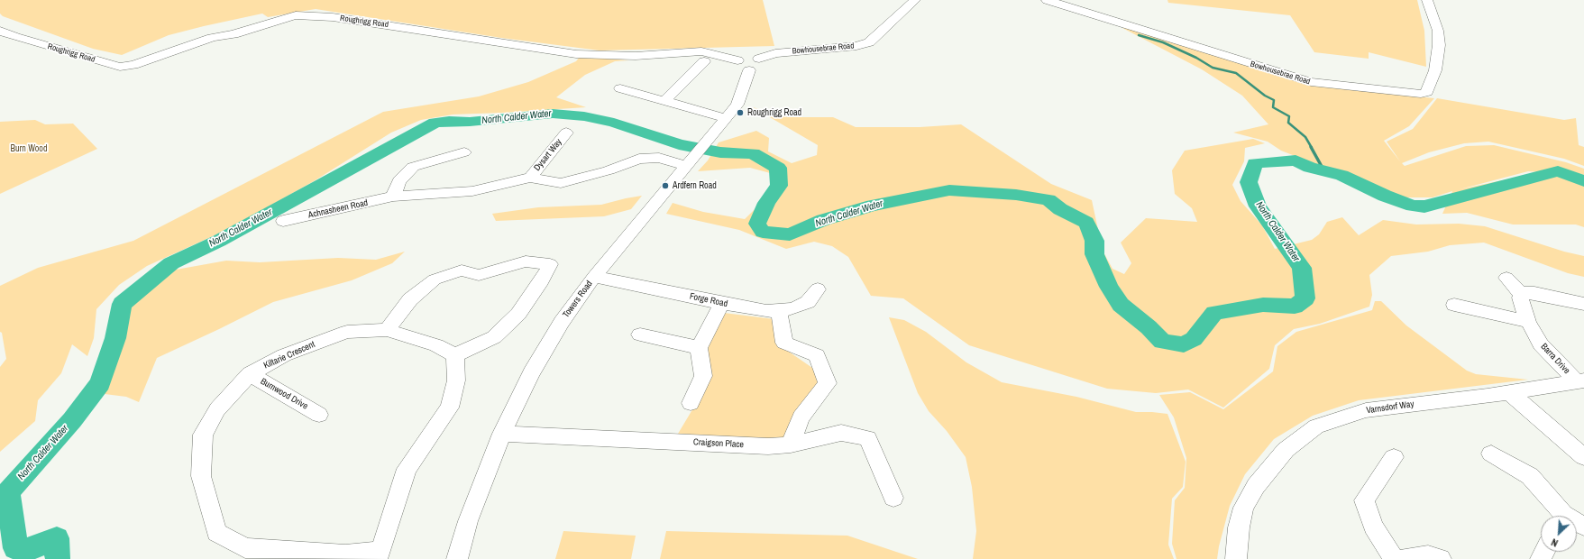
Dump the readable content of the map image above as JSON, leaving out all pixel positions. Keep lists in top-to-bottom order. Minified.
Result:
{"streets":{"street":["Roughrigg Road","Bowhousebrae Road","Dysart Way","Achnasheen Road","Towers Road","Forge Road","Kiltarie Crescent","Barra Drive","Burnwood Drive","Varnsdorf Way","Craigson Place"]},"crossings":[["Roughrigg Road","Bowhousebrae Road"],["Towers Road","Forge Road"],["Towers Road","Craigson Place"],["Kiltarie Crescent","Burnwood Drive"],["Barra Drive","Varnsdorf Way"]],"water":["North Calder Water"],"parks":["Burn Wood"],"places":["Roughrigg Road","Ardfern Road"],"north":"bottom left"}
